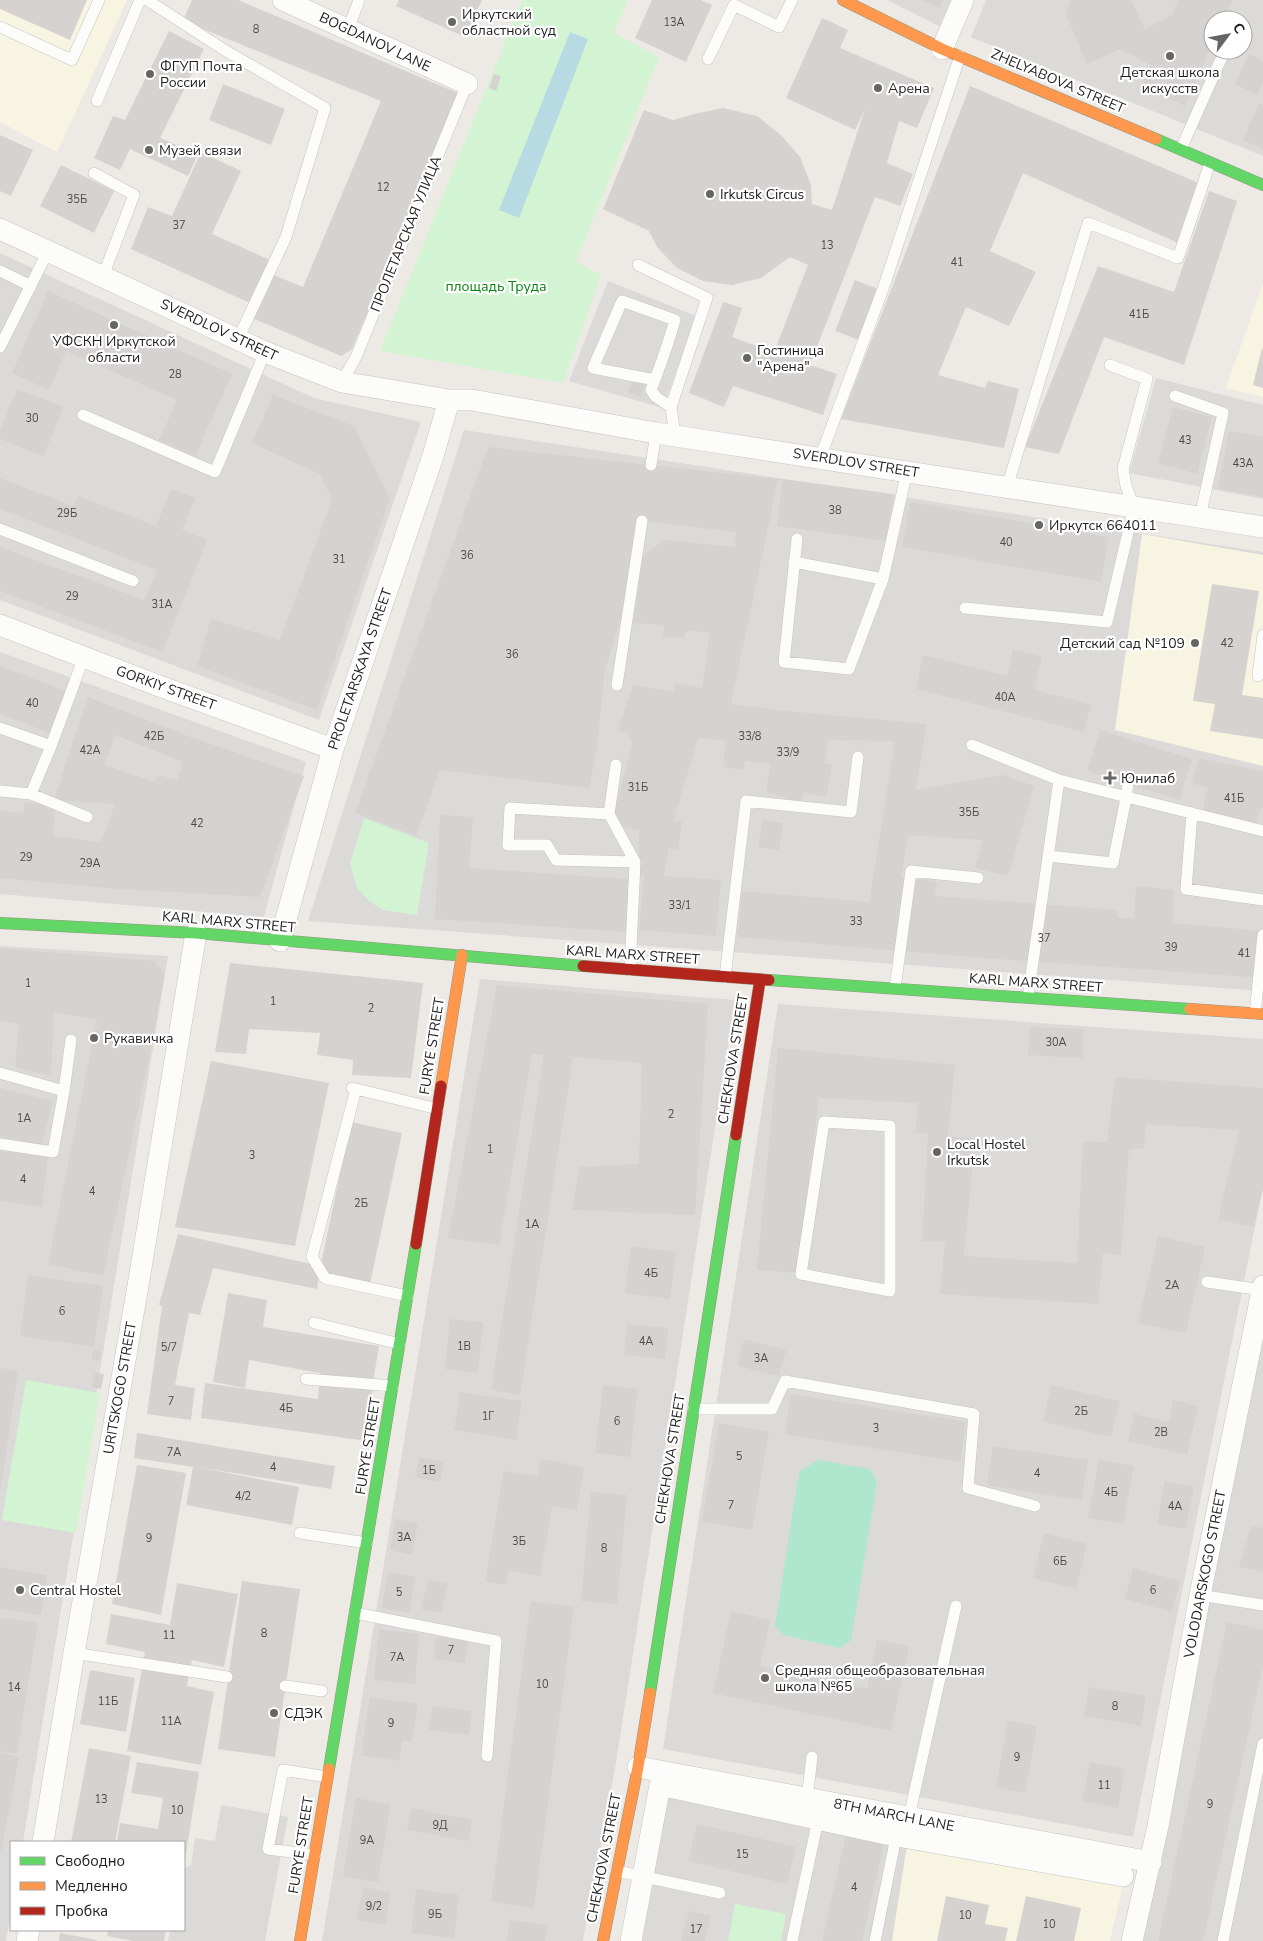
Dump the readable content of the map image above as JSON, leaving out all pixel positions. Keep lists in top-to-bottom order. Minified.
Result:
{"streets":{"street":["BOGDANOV LANE","ZHELYABOVA STREET","SVERDLOV STREET","PROLETARSKAYA STREET","GORKIY STREET","KARL MARX STREET","FURYE STREET","CHEKHOVA STREET","URITSKOGO STREET","VOLODARSKOGO STREET","8TH MARCH LANE"],"lane":["ПРОЛЕТАРСКАЯ УЛИЦА"]},"crossings":[["BOGDANOV LANE","ПРОЛЕТАРСКАЯ УЛИЦА"],["ПРОЛЕТАРСКАЯ УЛИЦА","SVERDLOV STREET"],["SVERDLOV STREET","PROLETARSKAYA STREET"],["PROLETARSKAYA STREET","GORKIY STREET"],["PROLETARSKAYA STREET","KARL MARX STREET"],["KARL MARX STREET","FURYE STREET"],["KARL MARX STREET","CHEKHOVA STREET"],["KARL MARX STREET","URITSKOGO STREET"],["CHEKHOVA STREET","8TH MARCH LANE"],["VOLODARSKOGO STREET","8TH MARCH LANE"]],"parks":["площадь Труда"],"places":{"other":["Иркутский областной суд","Детская школа искусств","ФГУП Почта России","Арена","Музей связи","Irkutsk Circus","УФСКН Иркутской области","Гостиница \"Арена\"","Иркутск 664011","Детский сад №109","Рукавичка","Local Hostel Irkutsk","Central Hostel","Средняя общеобразовательная школа №65","СДЭК"],"health":["Юнилаб"]},"house_numbers":["13А","8","12","35Б","37","13","41","41Б","28","30","43","43А","38","29Б","40","36","31","29","31А","42","36","40А","40","42Б","33/8","42А","33/9","31Б","41Б","35Б","42","29","29А","33/1","33","37","39","41","1","1","2","30А","2","1А","1","3","4","4","2Б","1А","4Б","2А","6","4А","1В","5/7","3А","7","4Б","2Б","1Г","6","3","2В","7А","5","4","1Б","4","4Б","4/2","7","4А","3А","9","3Б","8","6Б","6","5","8","11","7","7А","10","14","11Б","8","11А","9","9","11","13","9","10","9Д","9А","15","4","9/2","9Б","10","10","17"],"legend":["Свободно","Медленно","Пробка"],"north":"top right"}
